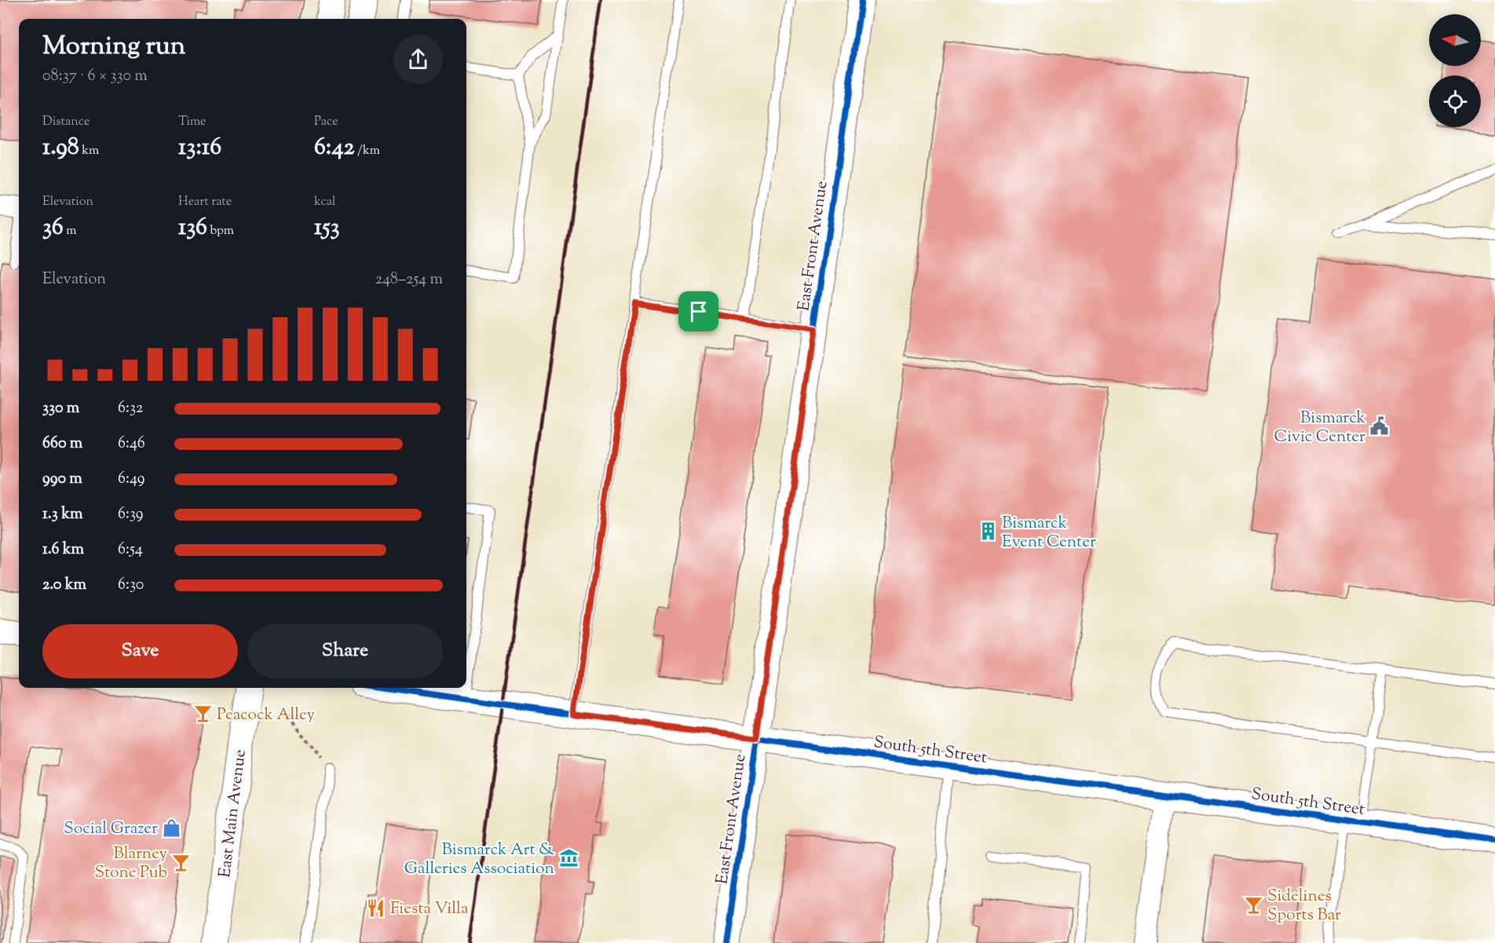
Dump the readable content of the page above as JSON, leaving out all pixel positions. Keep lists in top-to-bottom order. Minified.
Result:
{"streets":{"street":["East Front Avenue","South 5th Street","East Main Avenue"]},"crossings":[["East Front Avenue","South 5th Street"]],"places":{"public building":["Bismarck Civic Center"],"building":["Bismarck Event Center"],"bar":["Peacock Alley","Blarney Stone Pub","Sidelines Sports Bar"],"shop":["Social Grazer"],"museum":["Bismarck Art & Galleries Association"],"restaurant":["Fiesta Villa"]},"north":"left","page":{"heading":["Morning run","08:37 · 6 × 330 m"],"stats":[["Distance","1.98 km"],["Time","13:16"],["Pace","6:42 /km"],["Elevation","36 m"],["Heart rate","136 bpm"],["kcal","153"]],"chart":["Elevation","248–254 m"],"list":[{"name":"330 m","note":"6:32"},{"name":"660 m","note":"6:46"},{"name":"990 m","note":"6:49"},{"name":"1.3 km","note":"6:39"},{"name":"1.6 km","note":"6:54"},{"name":"2.0 km","note":"6:30"}],"buttons":["Save","Share"]}}
